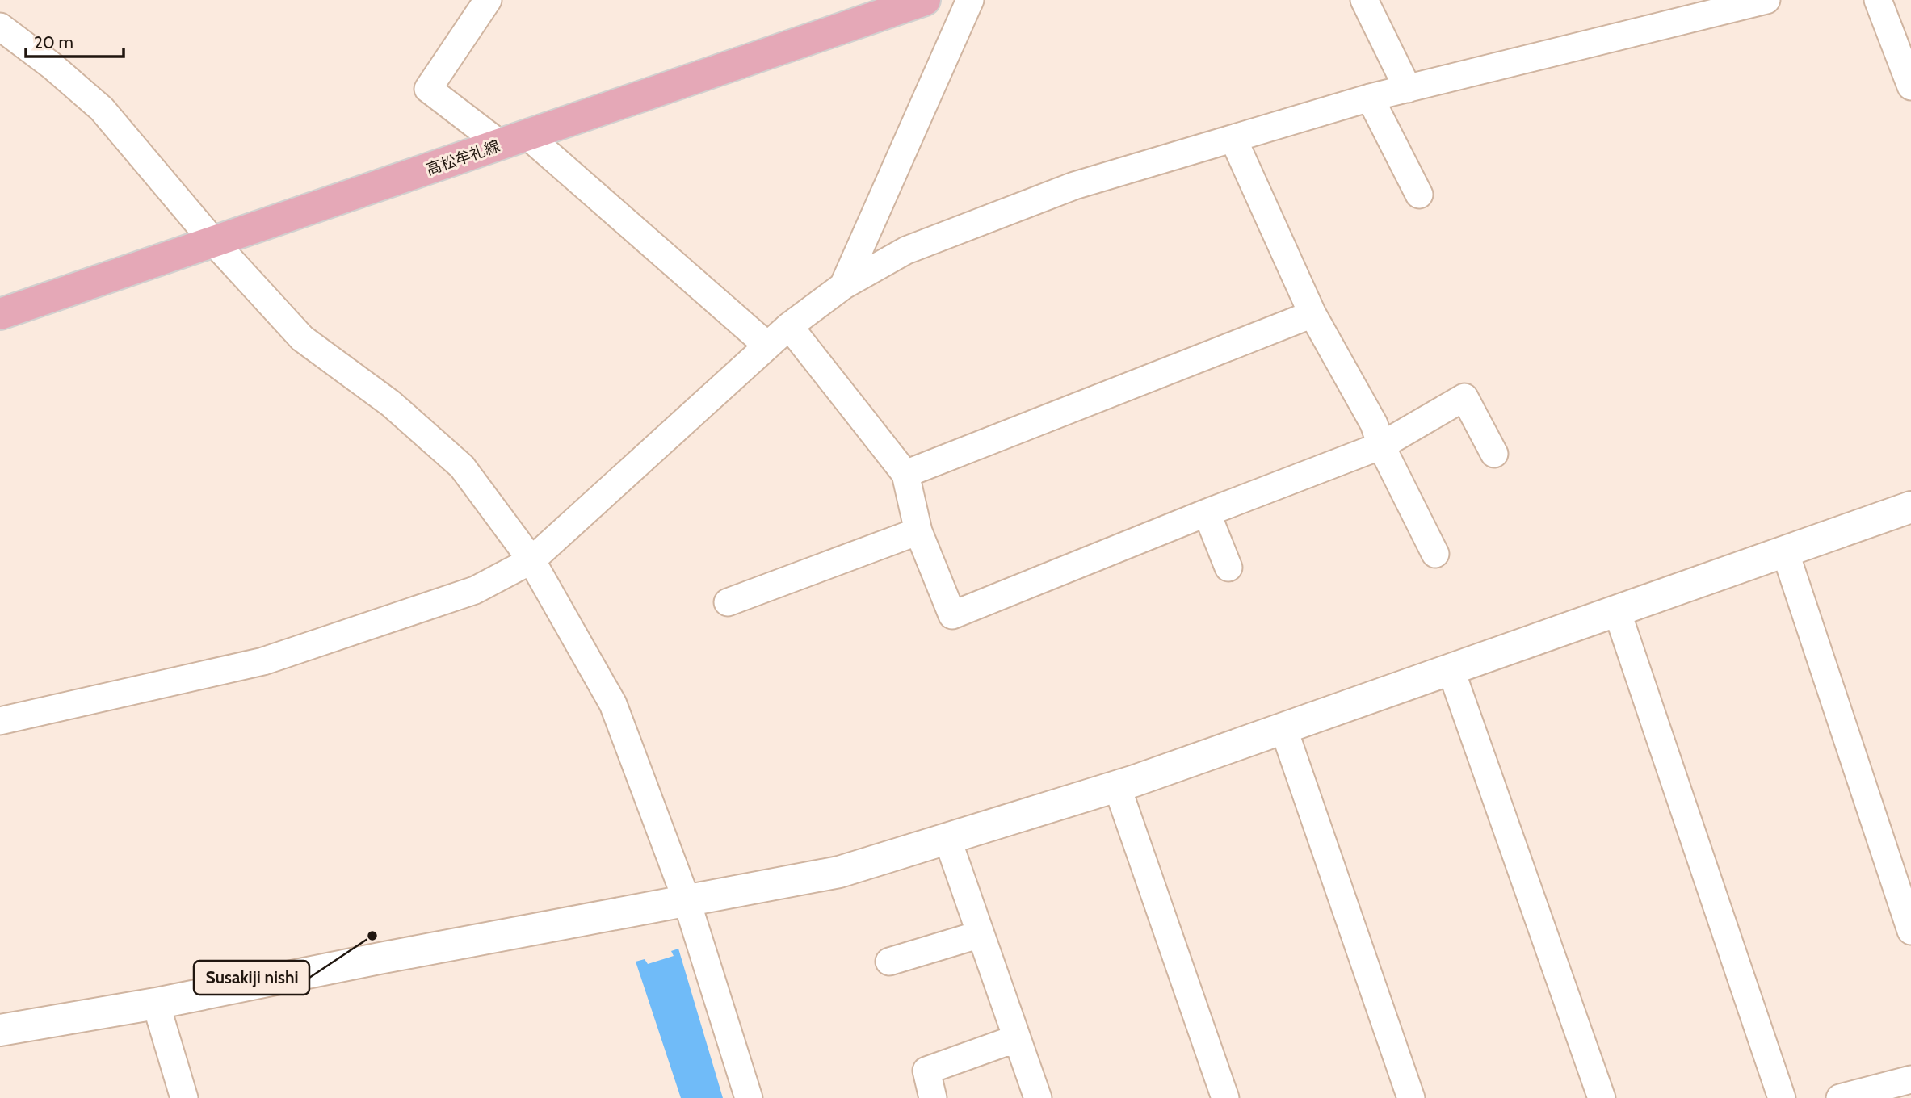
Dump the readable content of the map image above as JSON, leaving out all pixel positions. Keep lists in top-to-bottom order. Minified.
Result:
{"streets":{"main road":["高松牟礼線"]},"places":["Susakiji nishi"],"scale_bar":"20 m"}
